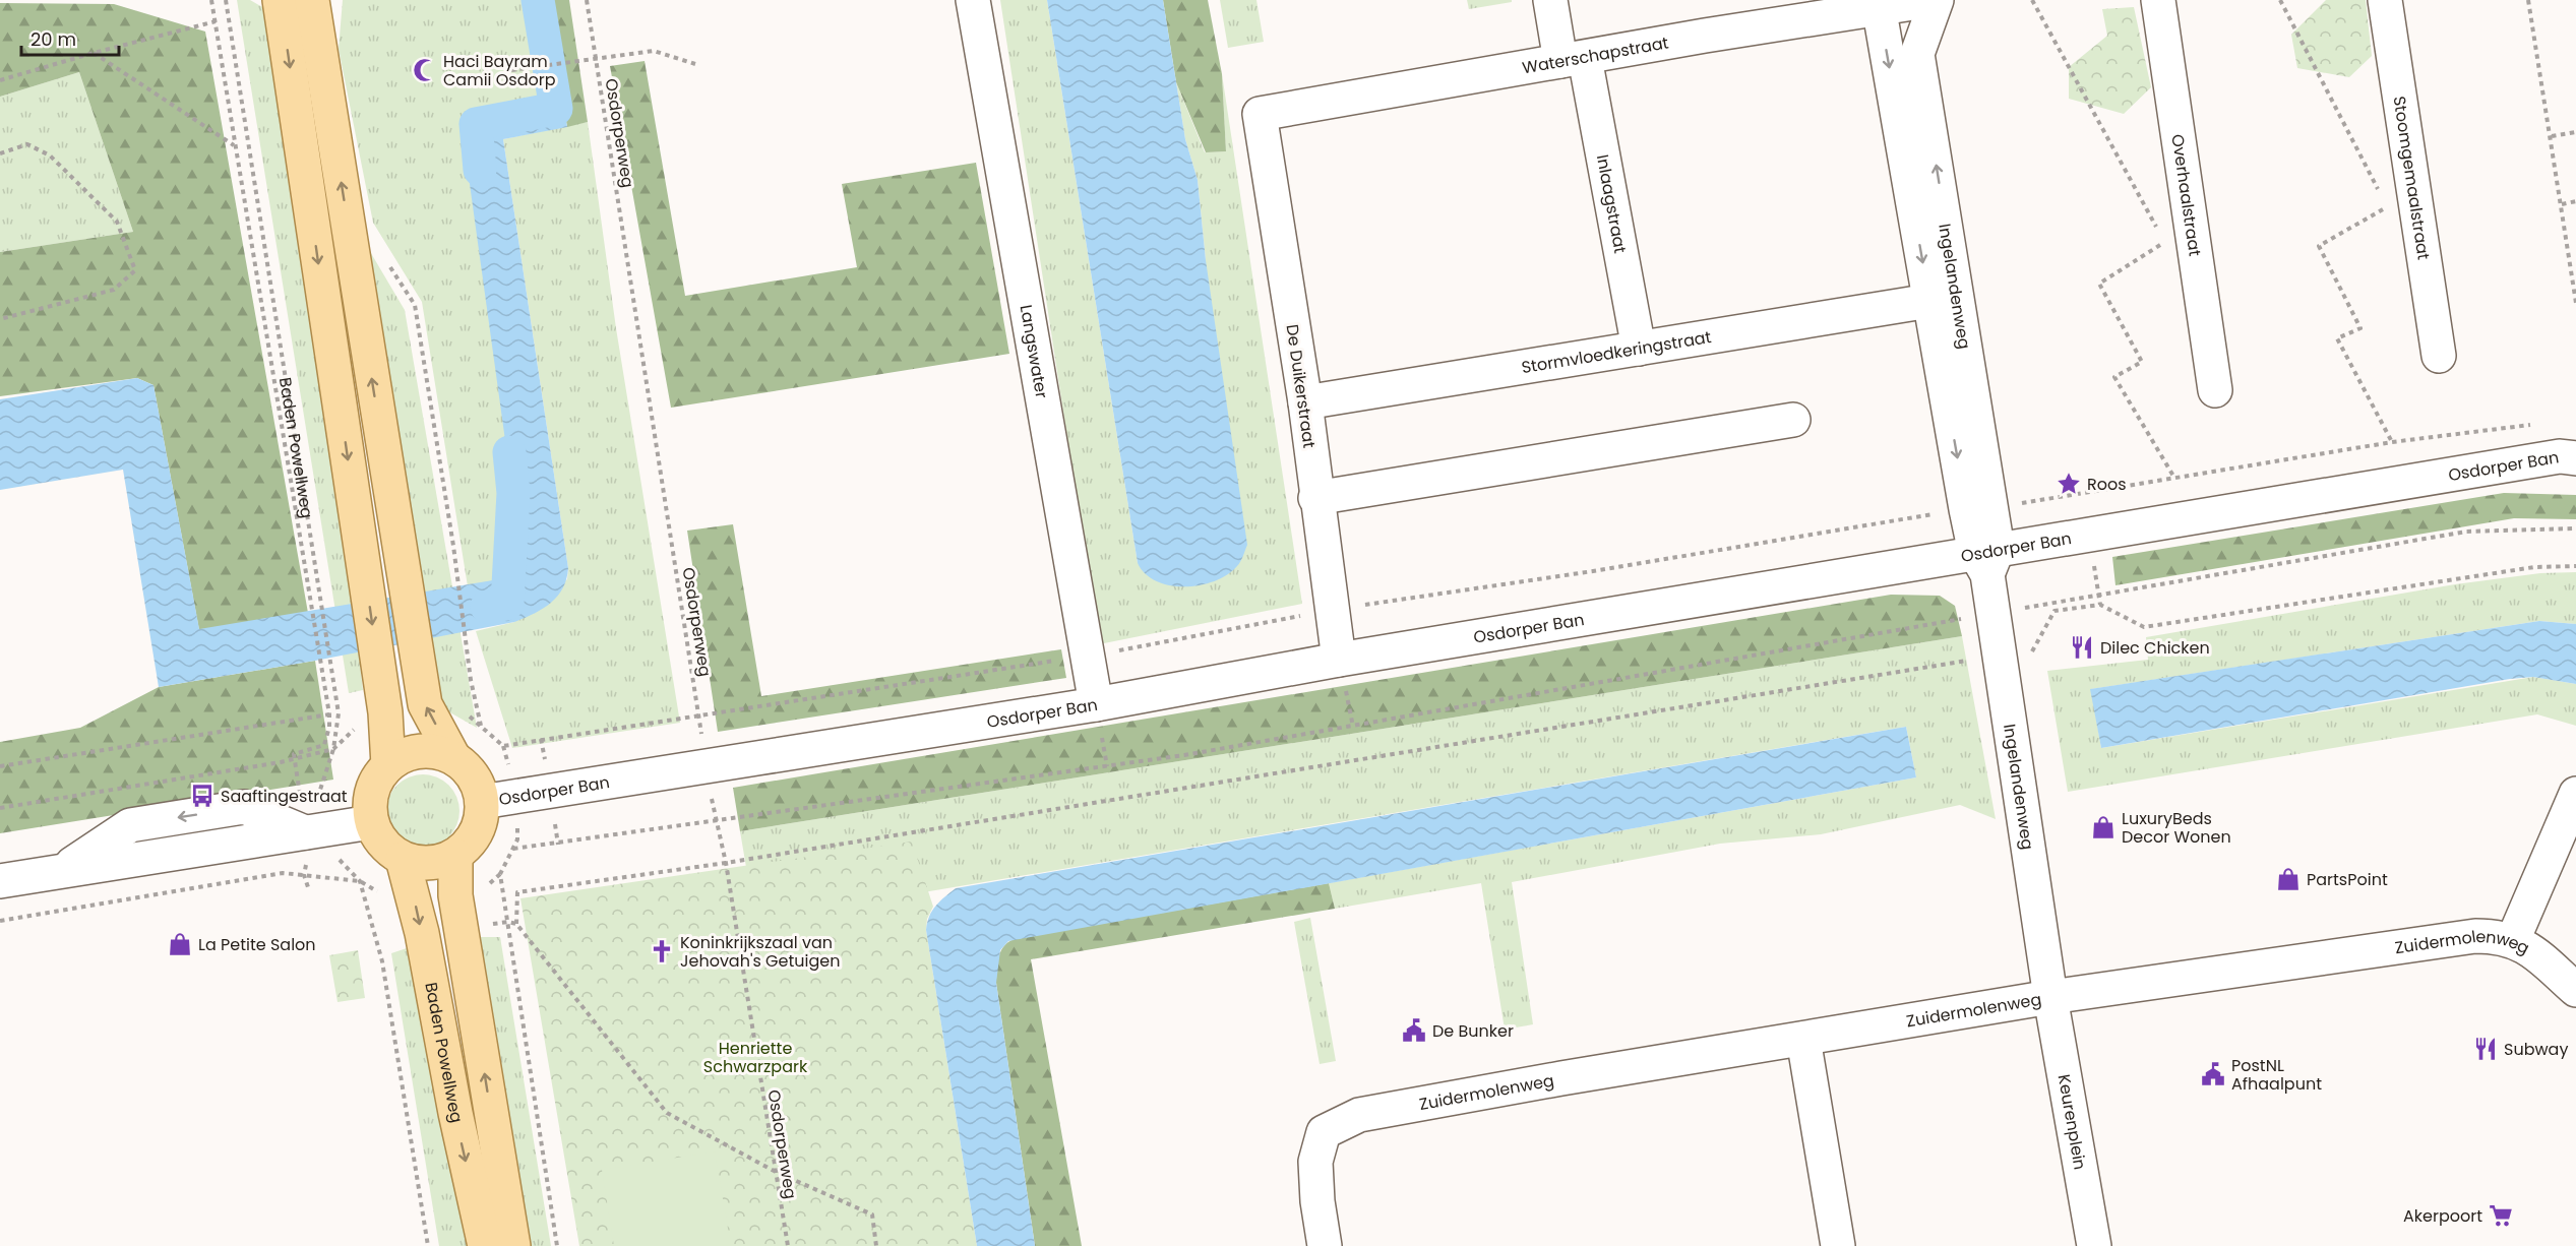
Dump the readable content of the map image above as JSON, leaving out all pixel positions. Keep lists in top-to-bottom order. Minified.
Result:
{"streets":{"main road":["Baden Powellweg"],"street":["Waterschapstraat","Stoomgemaalstraat","Overhaalstraat","Inlaagstraat","Ingelandenweg","Langswater","Stormvloedkeringstraat","De Duikerstraat","Osdorper Ban","Zuidermolenweg","Keurenplein"],"path":["Osdorperweg"]},"crossings":[["Waterschapstraat","Inlaagstraat"],["Waterschapstraat","Ingelandenweg"],["Waterschapstraat","De Duikerstraat"],["Osdorperweg","Osdorper Ban"],["Inlaagstraat","Stormvloedkeringstraat"],["Ingelandenweg","Stormvloedkeringstraat"],["Ingelandenweg","Osdorper Ban"],["Ingelandenweg","Zuidermolenweg"],["Ingelandenweg","Keurenplein"],["Langswater","Osdorper Ban"],["Stormvloedkeringstraat","De Duikerstraat"],["De Duikerstraat","Osdorper Ban"],["Baden Powellweg","Osdorper Ban"],["Zuidermolenweg","Keurenplein"]],"parks":["Henriette Schwarzpark"],"places":{"mosque":["Haci Bayram Camii Osdorp"],"place":["Roos"],"restaurant":["Dilec Chicken","Subway"],"bus stop":["Saaftingestraat"],"shop":["LuxuryBeds Decor Wonen","PartsPoint","La Petite Salon"],"church":["Koninkrijkszaal van Jehovah's Getuigen"],"public building":["De Bunker","PostNL Afhaalpunt"],"supermarket":["Akerpoort"]},"scale_bar":"20 m"}
